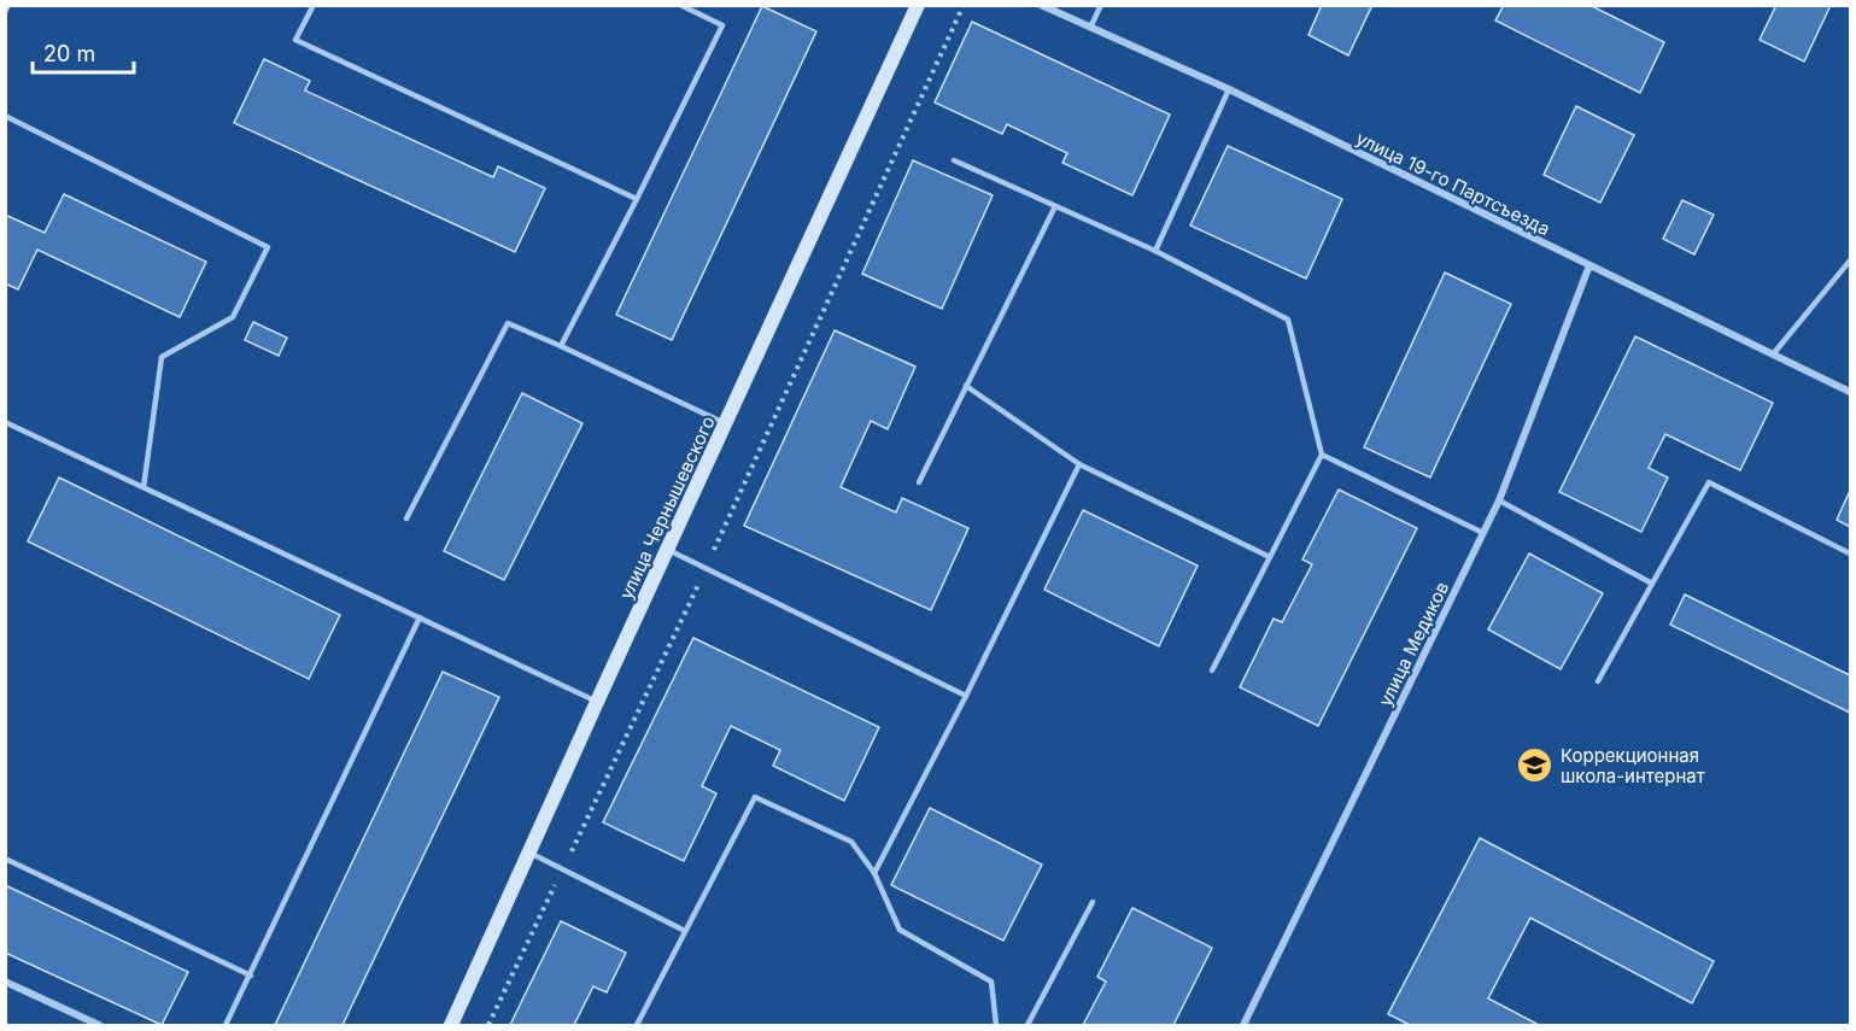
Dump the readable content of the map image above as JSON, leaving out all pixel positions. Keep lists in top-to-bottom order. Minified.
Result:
{"streets":{"street":["улица 19-го Партсъезда","улица Чернышевского","улица Медиков"]},"crossings":[["улица 19-го Партсъезда","улица Медиков"]],"places":{"school or university":["Коррекционная школа-интернат"]},"scale_bar":"20 m"}
